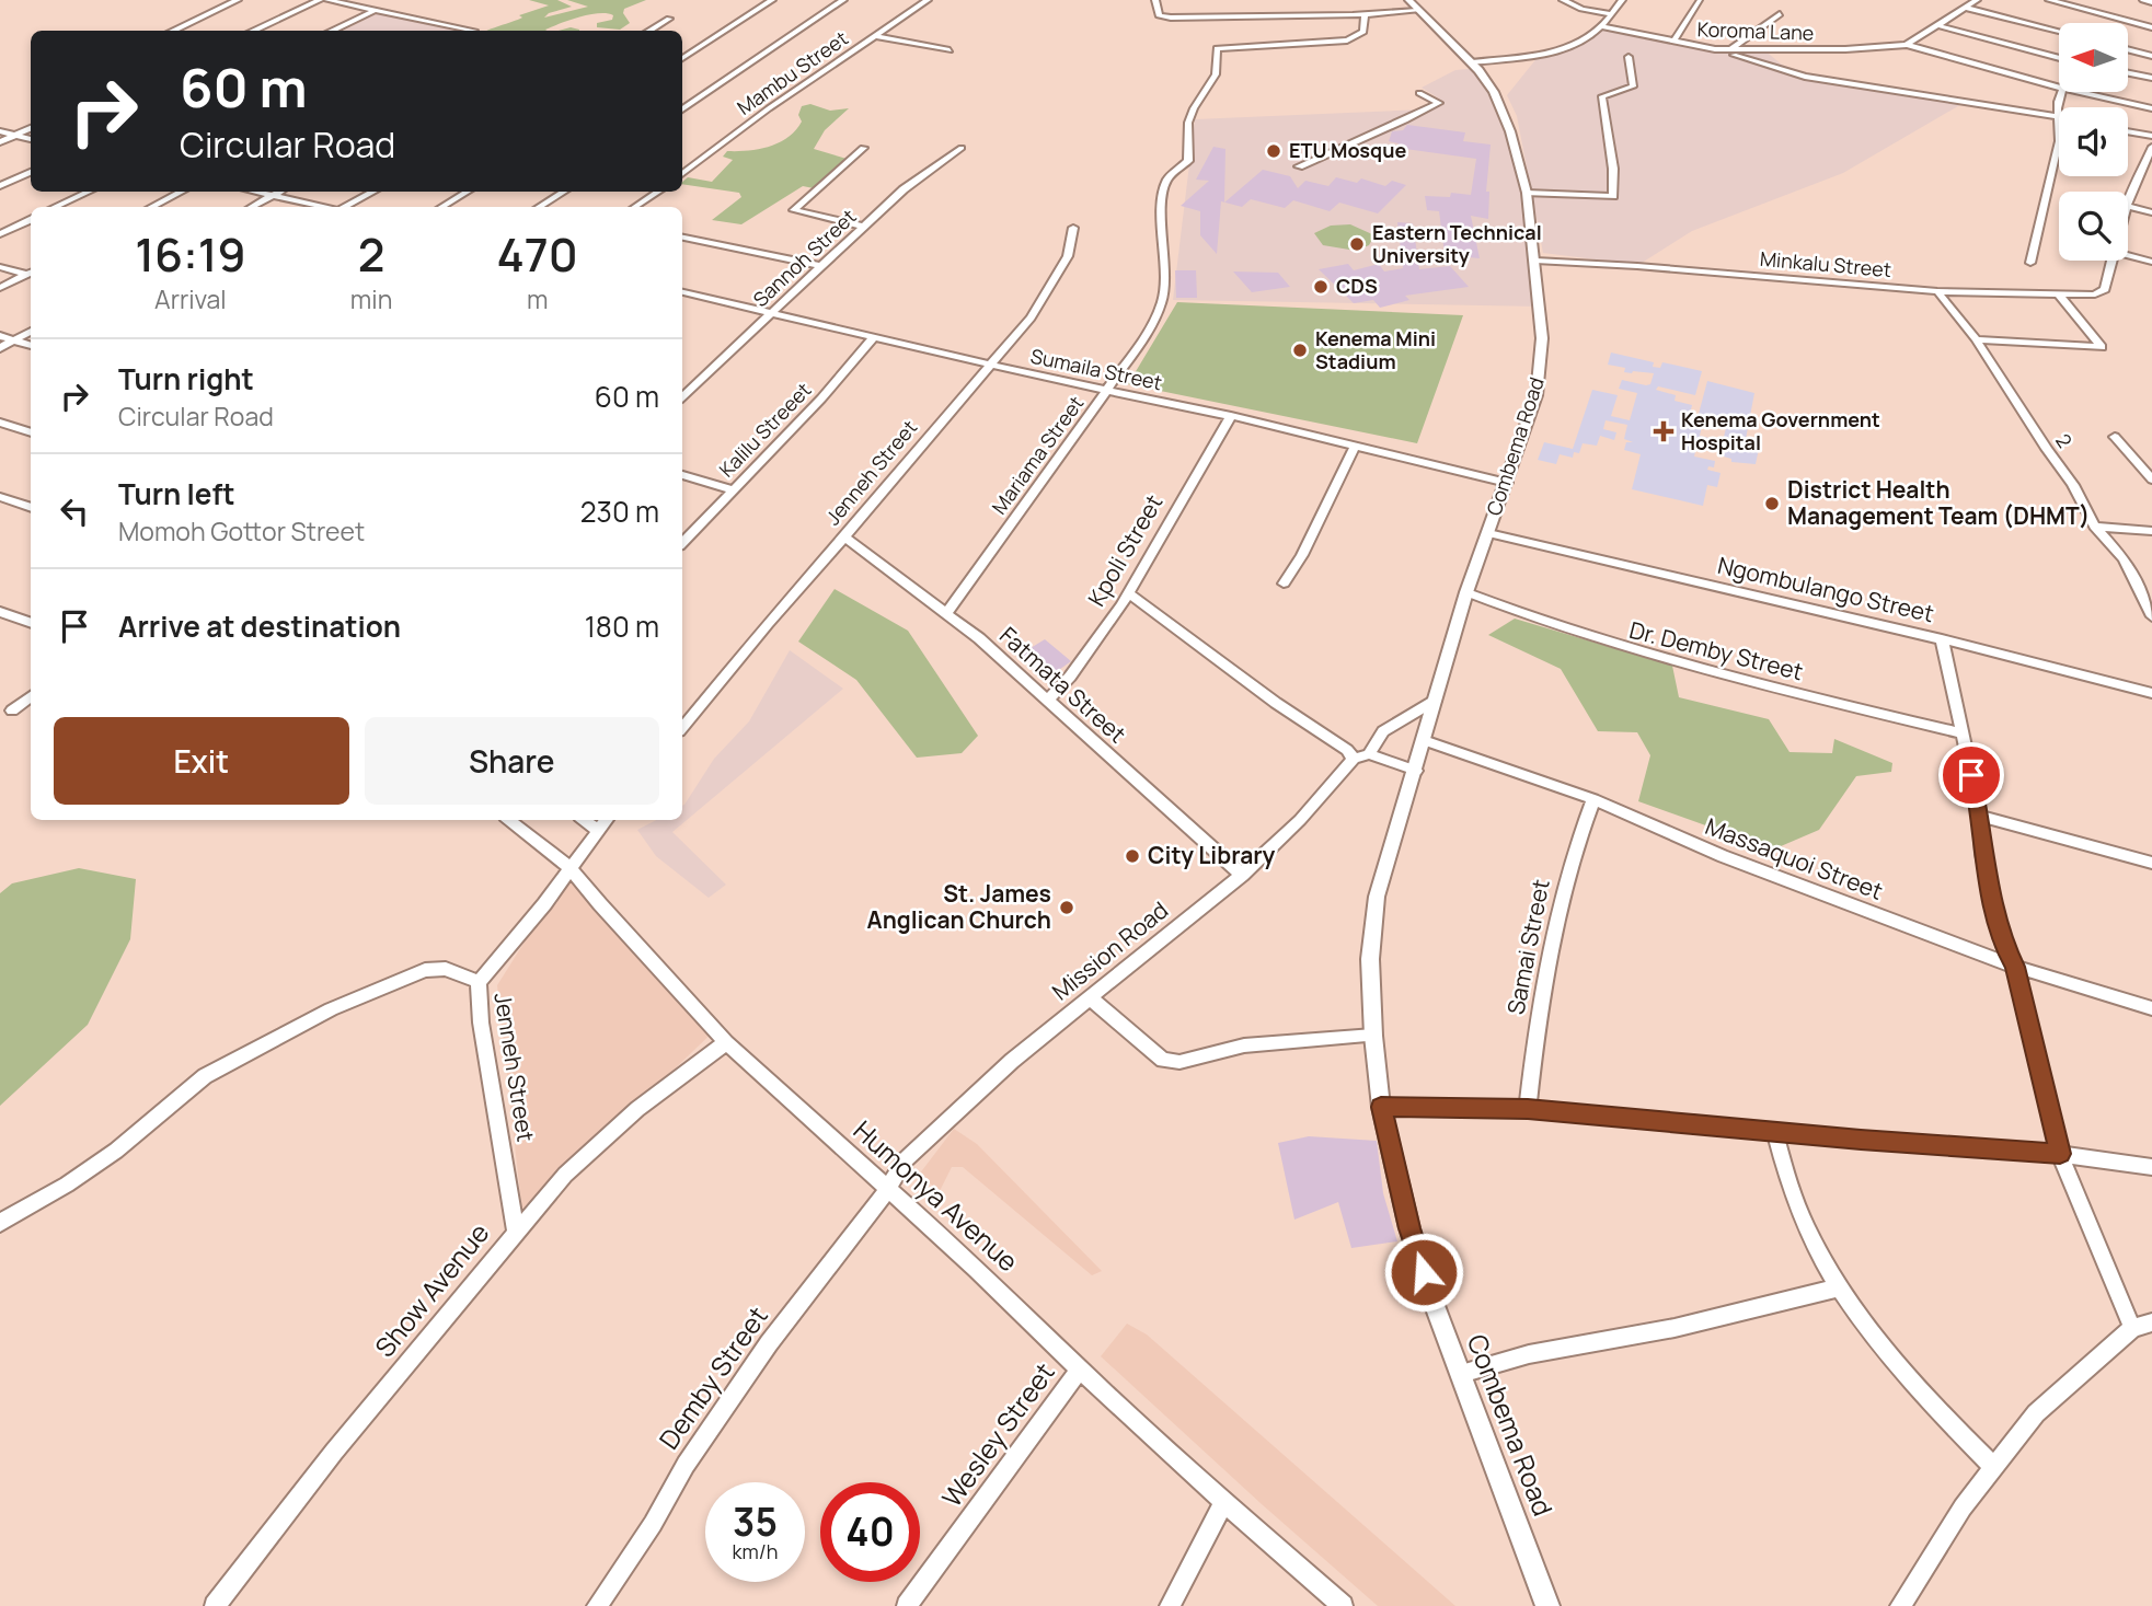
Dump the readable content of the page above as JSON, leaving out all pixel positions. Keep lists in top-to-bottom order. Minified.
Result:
{"streets":{"street":["Koroma Lane","Mambu Street","Sannoh Street","Minkalu Street","Sumaila Street","Kalilu Streeet","2","Combema Road","Mariama Street","Jenneh Street","Kpoli Street","Ngombulango Street","Dr. Demby Street","Fatmata Street","Massaquoi Street","Samai Street","Mission Road","Humonya Avenue","Show Avenue","Demby Street","Wesley Street"]},"crossings":[["Sannoh Street","Sumaila Street"],["Minkalu Street","2"],["Minkalu Street","Combema Road"],["Sumaila Street","Kalilu Streeet"],["Sumaila Street","Combema Road"],["Sumaila Street","Mariama Street"],["Sumaila Street","Jenneh Street"],["Sumaila Street","Kpoli Street"],["Combema Road","Ngombulango Street"],["Combema Road","Dr. Demby Street"],["Combema Road","Massaquoi Street"],["Combema Road","Mission Road"],["Mariama Street","Fatmata Street"],["Jenneh Street","Fatmata Street"],["Jenneh Street","Humonya Avenue"],["Jenneh Street","Show Avenue"],["Kpoli Street","Fatmata Street"],["Fatmata Street","Mission Road"],["Massaquoi Street","Samai Street"],["Mission Road","Humonya Avenue"],["Mission Road","Demby Street"],["Humonya Avenue","Show Avenue"],["Humonya Avenue","Demby Street"],["Humonya Avenue","Wesley Street"]],"places":{"other":["ETU Mosque","Eastern Technical University","CDS","Kenema Mini Stadium","District Health Management Team (DHMT)","City Library","St. James Anglican Church"],"health":["Kenema Government Hospital"]},"north":"left","page":{"turn":["60 m","Circular Road"],"eta":["16:19","Arrival","2","min","470","m"],"list":[{"name":"Turn right","note":"Circular Road","value":"60 m"},{"name":"Turn left","note":"Momoh Gottor Street","value":"230 m"},{"name":"Arrive at destination","value":"180 m"}],"buttons":["Exit","Share"],"speed":"35 km/h","limit":"40"}}
